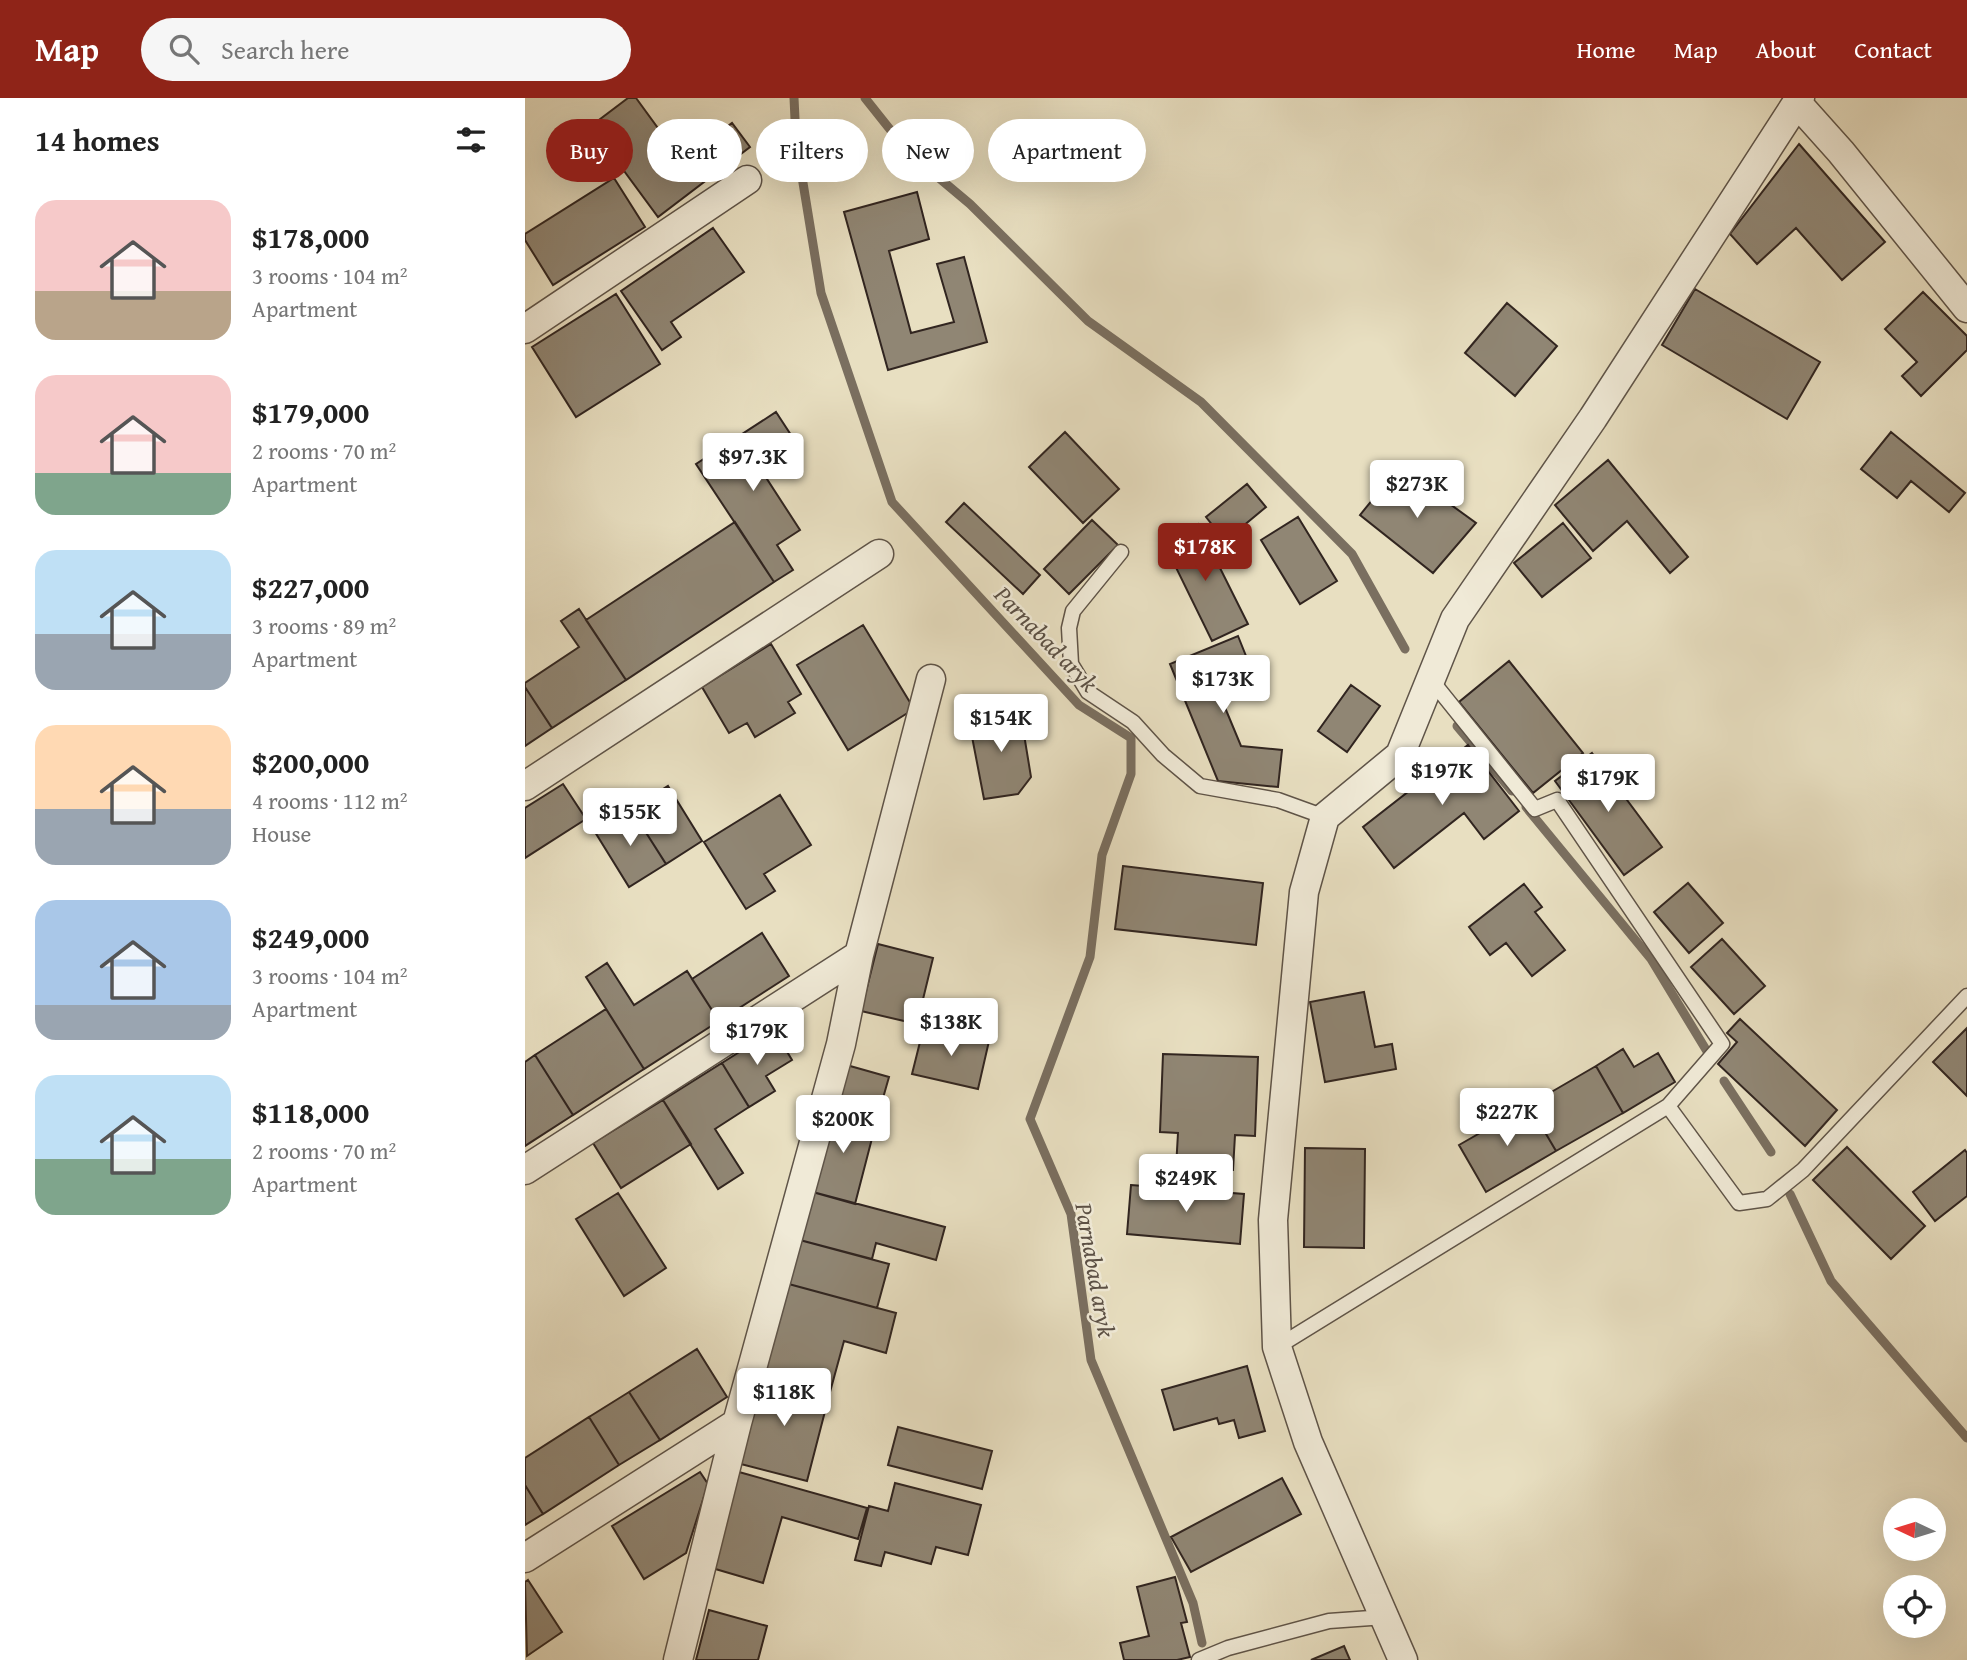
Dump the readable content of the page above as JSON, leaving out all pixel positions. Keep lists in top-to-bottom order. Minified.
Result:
{"water":["Parnabad aryk"],"north":"left","page":{"header":"Map","search":"Search here","nav":["Home","Map","About","Contact"],"heading":"14 homes","chip":["Buy","Rent","Filters","New","Apartment"],"list":[{"name":"$178,000","note":"3 rooms · 104 m² · Apartment"},{"name":"$179,000","note":"2 rooms · 70 m² · Apartment"},{"name":"$227,000","note":"3 rooms · 89 m² · Apartment"},{"name":"$200,000","note":"4 rooms · 112 m² · House"},{"name":"$249,000","note":"3 rooms · 104 m² · Apartment"},{"name":"$118,000","note":"2 rooms · 70 m² · Apartment"}],"price":["$97.3K","$273K","$178K","$173K","$154K","$197K","$179K","$155K","$138K","$179K","$227K","$200K","$249K","$118K"]}}
